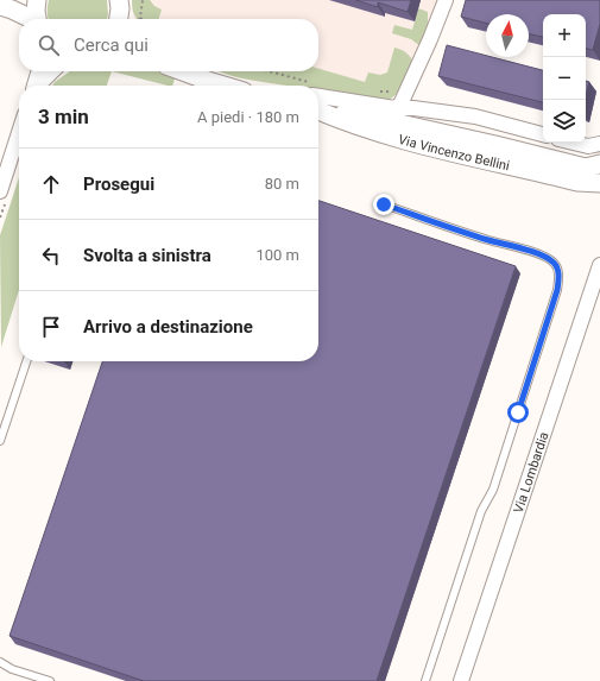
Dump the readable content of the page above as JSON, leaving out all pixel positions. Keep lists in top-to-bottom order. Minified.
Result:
{"streets":{"street":["Via Vincenzo Bellini","Via Lombardia"]},"north":"top","page":{"map_buttons":["+","−"],"search":"Cerca qui","heading":["3 min","A piedi · 180 m"],"list":[["Prosegui","80 m"],["Svolta a sinistra","100 m"],"Arrivo a destinazione"]}}
